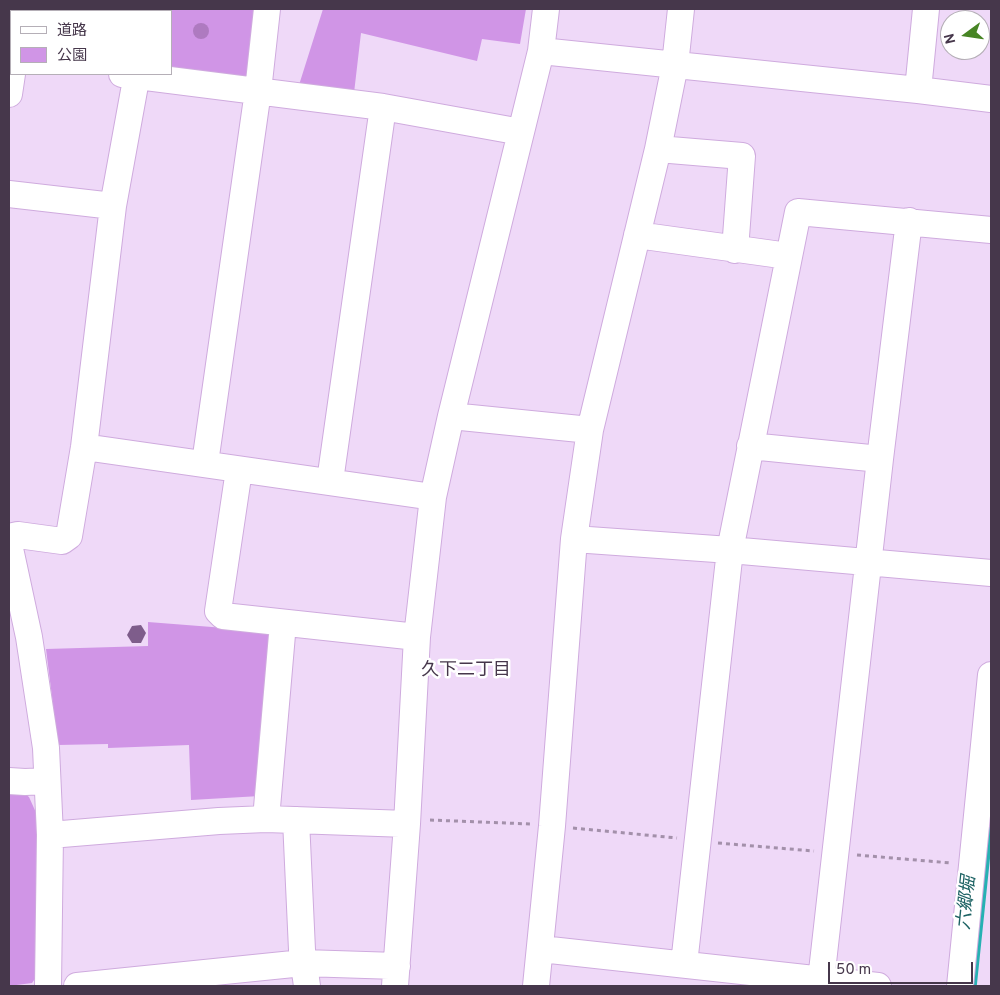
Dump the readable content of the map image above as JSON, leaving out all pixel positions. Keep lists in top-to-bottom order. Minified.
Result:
{"districts":["久下二丁目"],"water":["六郷堀"],"legend":["道路","公園"],"scale_bar":"50 m","north":"left"}
